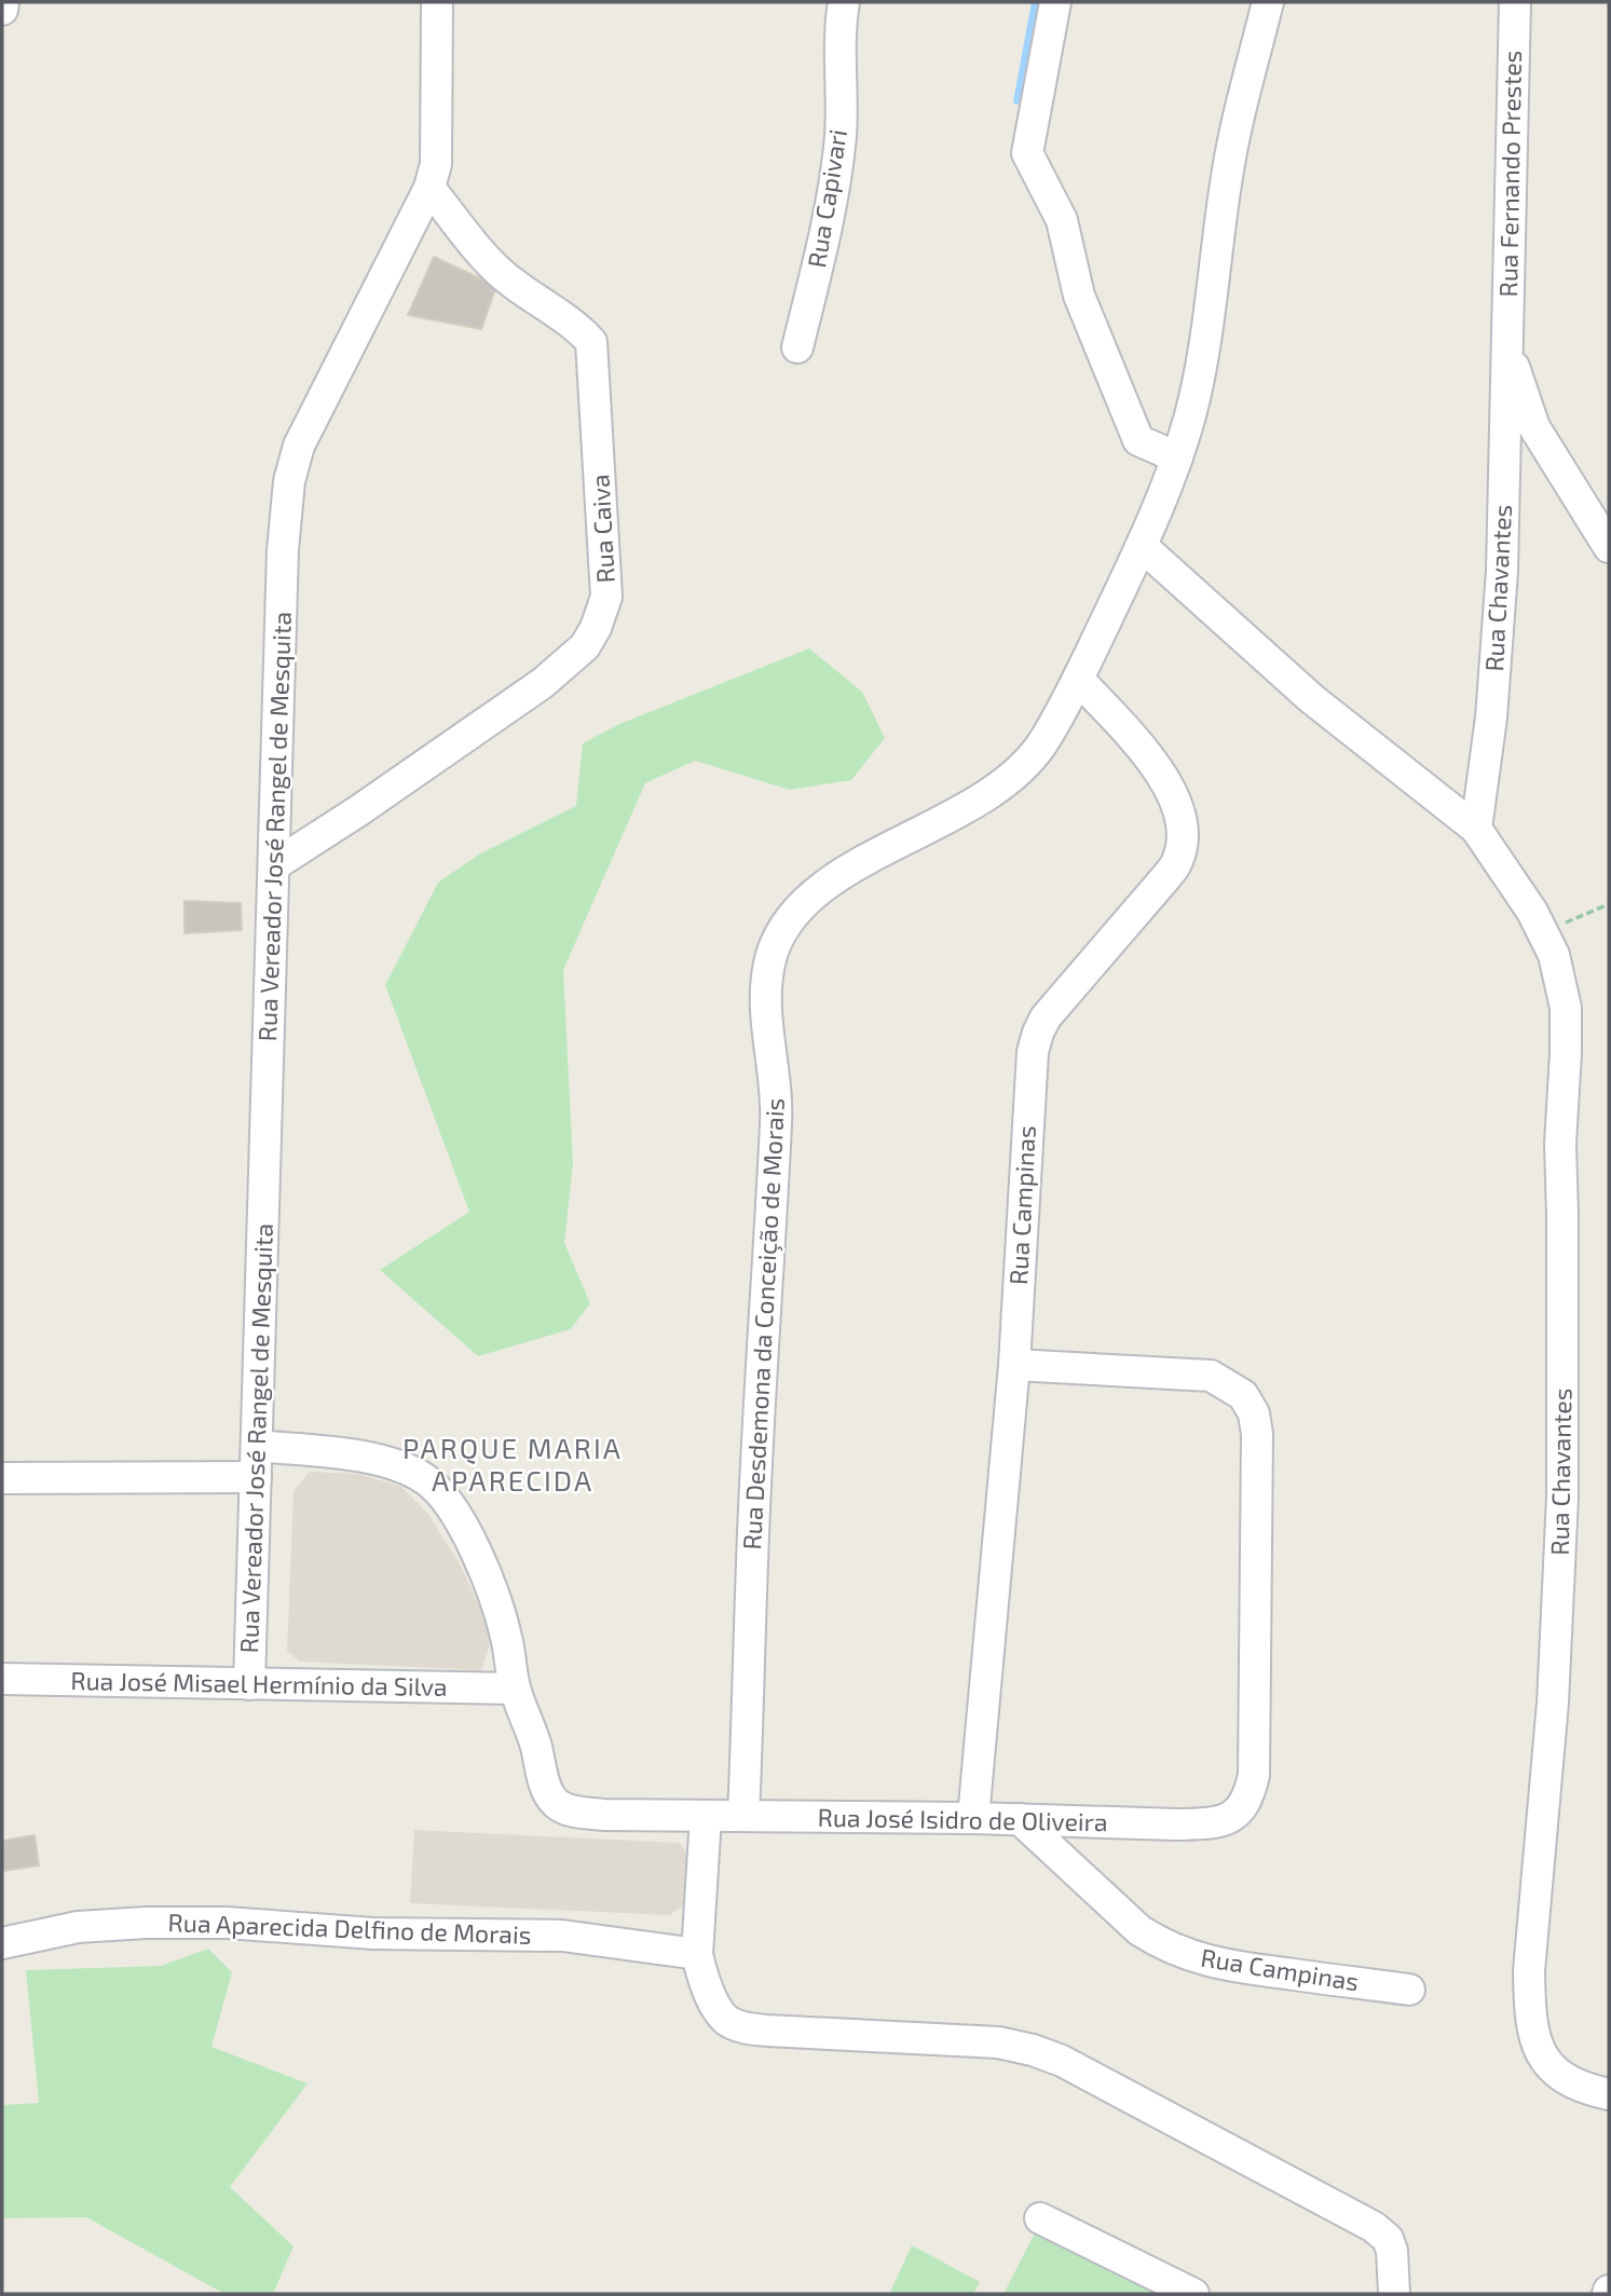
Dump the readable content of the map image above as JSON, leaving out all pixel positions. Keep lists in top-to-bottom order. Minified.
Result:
{"streets":{"street":["Rua Fernando Prestes","Rua Capivari","Rua Caiva","Rua Chavantes","Rua Vereador José Rangel de Mesquita","Rua Campinas","Rua Desdemona da Conceição de Morais","Rua José Misael Hermínio da Silva","Rua José Isidro de Oliveira","Rua Aparecida Delfino de Morais"]},"crossings":[["Rua Fernando Prestes","Rua Chavantes"],["Rua Caiva","Rua Vereador José Rangel de Mesquita"],["Rua Chavantes","Rua Desdemona da Conceição de Morais"],["Rua Vereador José Rangel de Mesquita","Rua José Misael Hermínio da Silva"],["Rua Vereador José Rangel de Mesquita","Rua José Isidro de Oliveira"],["Rua Campinas","Rua Desdemona da Conceição de Morais"],["Rua Campinas","Rua José Isidro de Oliveira"],["Rua Desdemona da Conceição de Morais","Rua José Isidro de Oliveira"],["Rua José Misael Hermínio da Silva","Rua José Isidro de Oliveira"]],"districts":["PARQUE MARIA APARECIDA"]}
